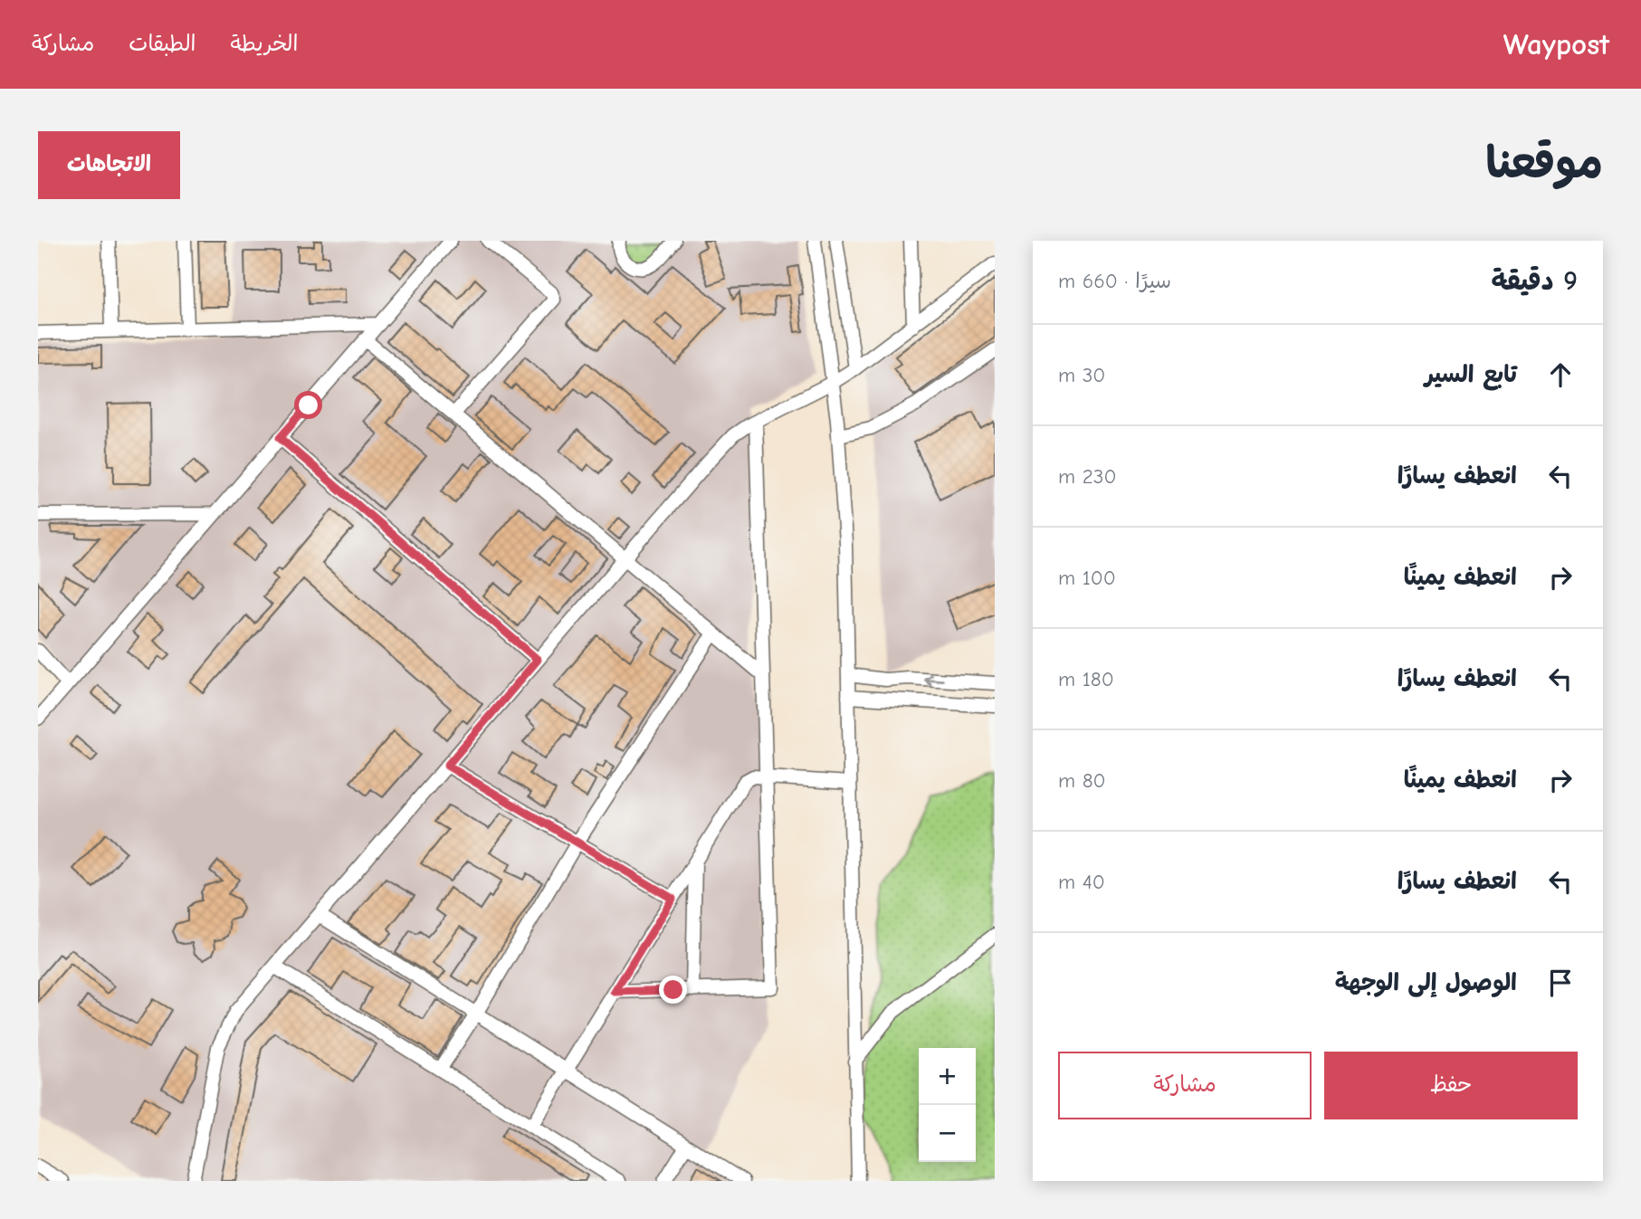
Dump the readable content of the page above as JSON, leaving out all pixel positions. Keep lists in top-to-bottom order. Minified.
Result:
{"page":{"header":"Waypost","nav":["الخريطة","الطبقات","مشاركة"],"title":"موقعنا","buttons":["الاتجاهات",["حفظ","مشاركة"]],"heading":["9 دقيقة","سيرًا · 660 m"],"list":[["تابع السير","30 m"],["انعطف يسارًا","230 m"],["انعطف يمينًا","100 m"],["انعطف يسارًا","180 m"],["انعطف يمينًا","80 m"],["انعطف يسارًا","40 m"],"الوصول إلى الوجهة"],"map_buttons":["+","−"]}}
